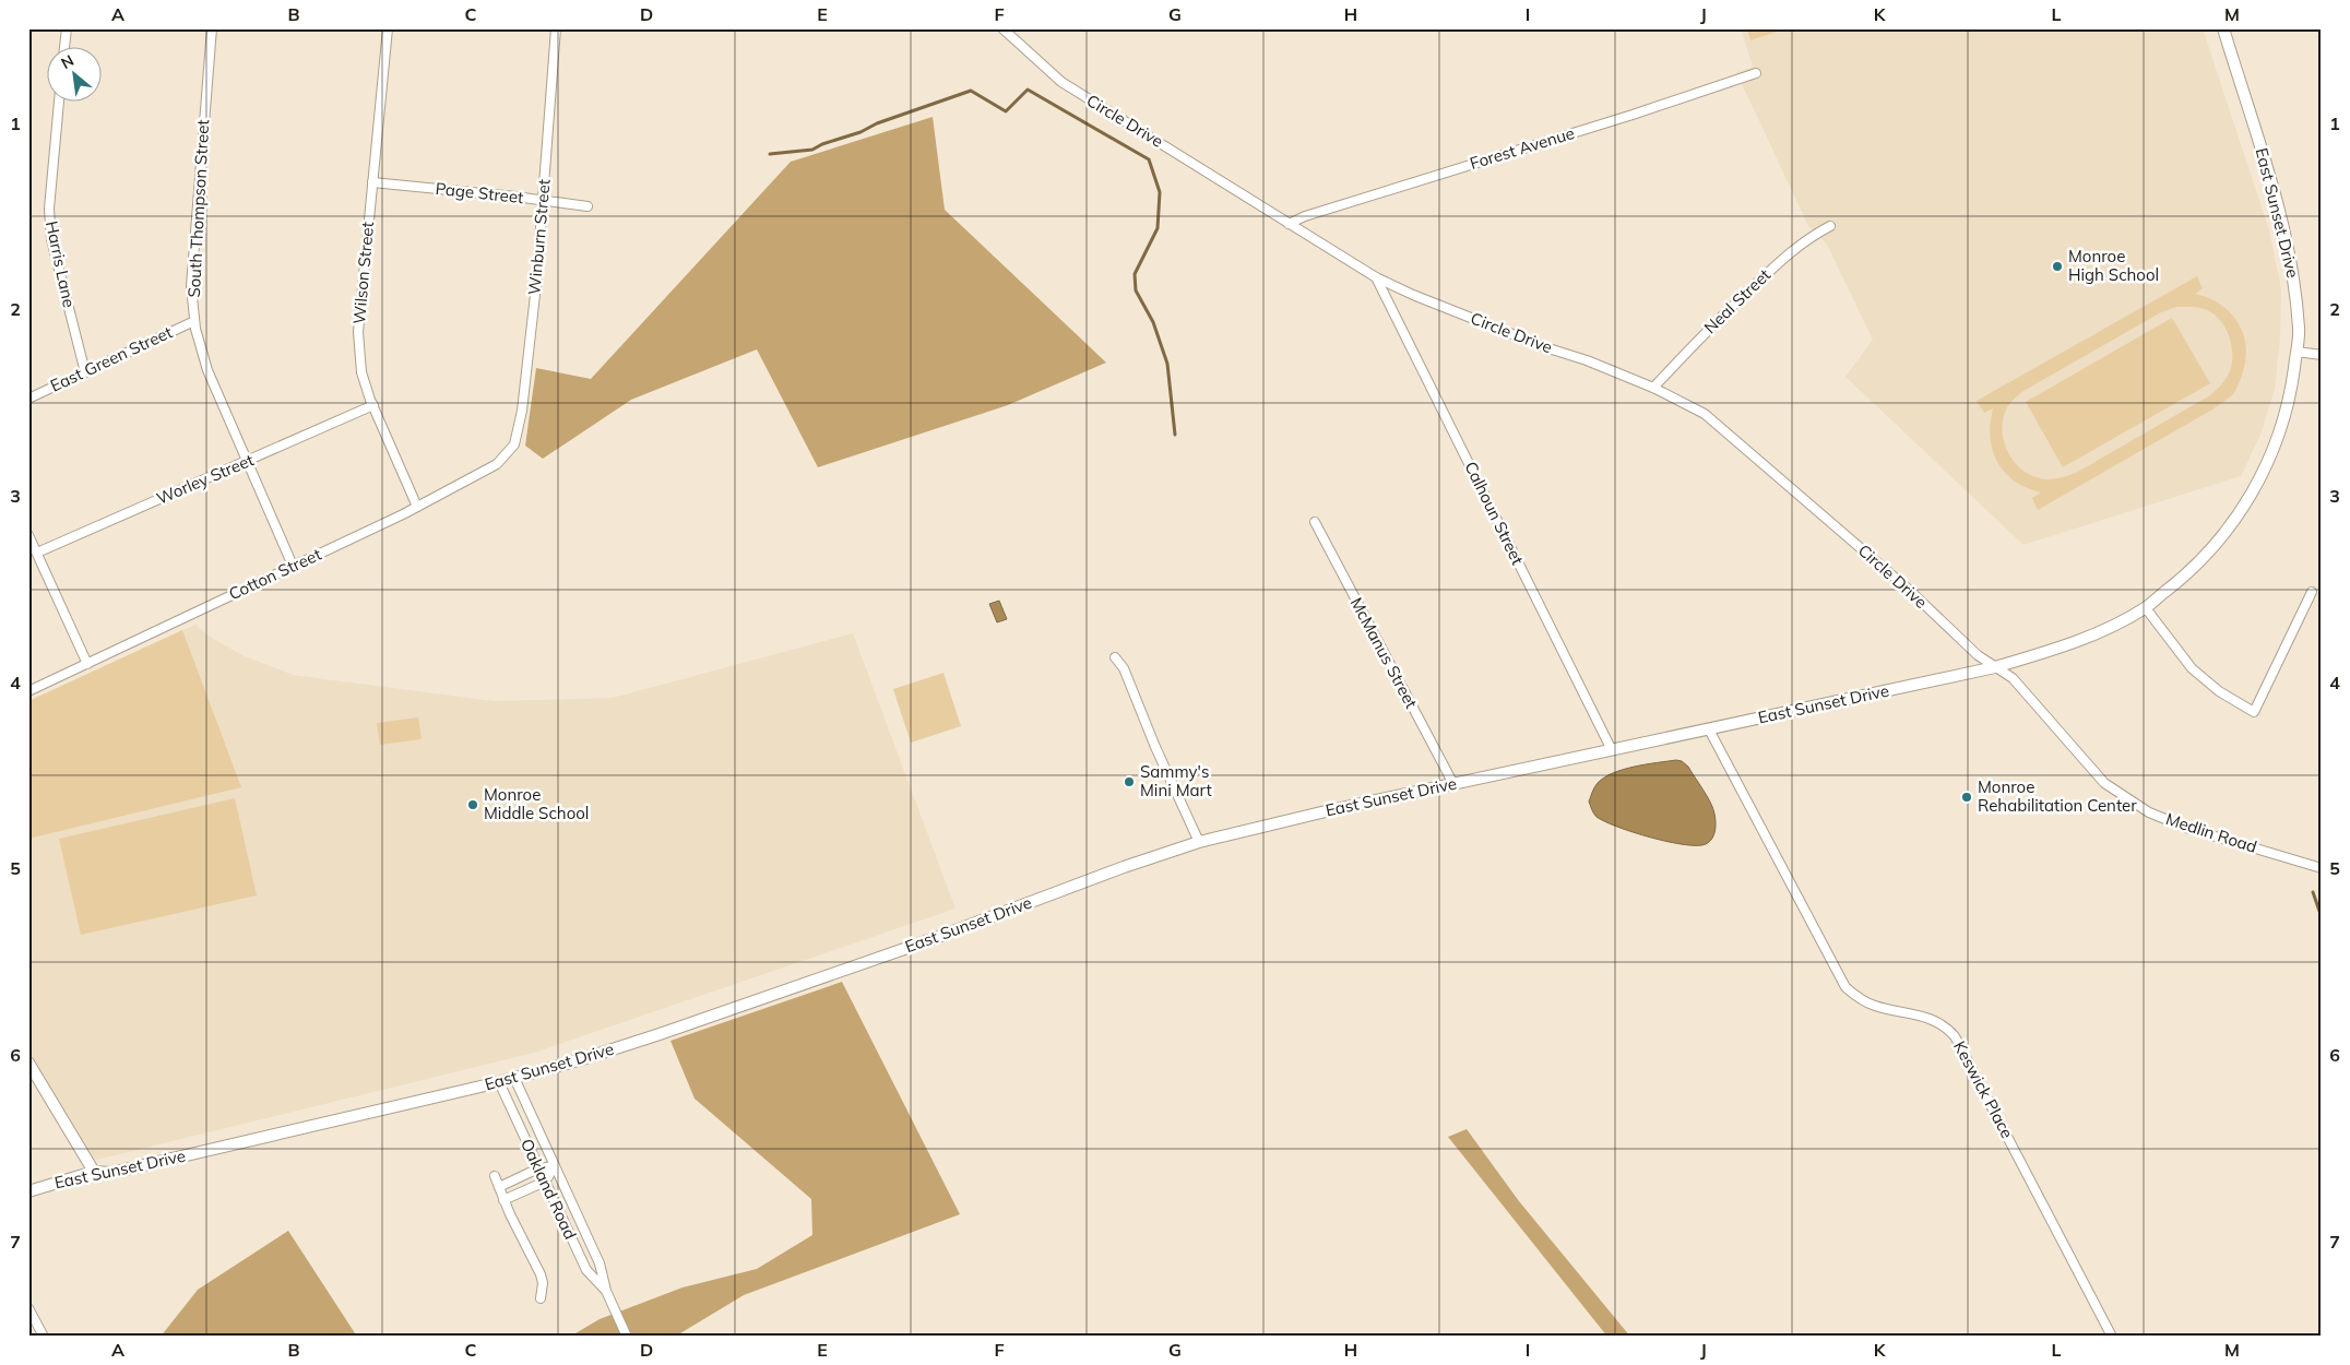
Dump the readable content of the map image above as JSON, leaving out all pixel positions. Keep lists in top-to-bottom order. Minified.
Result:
{"streets":{"street":["Circle Drive","Forest Avenue","Page Street","South Thompson Street","East Sunset Drive","Winburn Street","Harris Lane","Wilson Street","Neal Street","East Green Street","Worley Street","Calhoun Street","Cotton Street","McManus Street","Medlin Road","Keswick Place","Oakland Road"]},"crossings":[["Circle Drive","Forest Avenue"],["Circle Drive","East Sunset Drive"],["Circle Drive","Neal Street"],["Circle Drive","Calhoun Street"],["Circle Drive","Medlin Road"],["Page Street","Winburn Street"],["Page Street","Wilson Street"],["South Thompson Street","East Green Street"],["South Thompson Street","Worley Street"],["South Thompson Street","Cotton Street"],["East Sunset Drive","Calhoun Street"],["East Sunset Drive","McManus Street"],["East Sunset Drive","Medlin Road"],["East Sunset Drive","Keswick Place"],["East Sunset Drive","Oakland Road"],["Winburn Street","Cotton Street"],["Harris Lane","East Green Street"],["Wilson Street","Worley Street"],["Wilson Street","Cotton Street"]],"places":["Monroe High School","Sammy's Mini Mart","Monroe Rehabilitation Center","Monroe Middle School"],"north":"top left","grid":{"columns":["A","B","C","D","E","F","G","H","I","J","K","L","M"],"rows":["1","2","3","4","5","6","7"]}}
